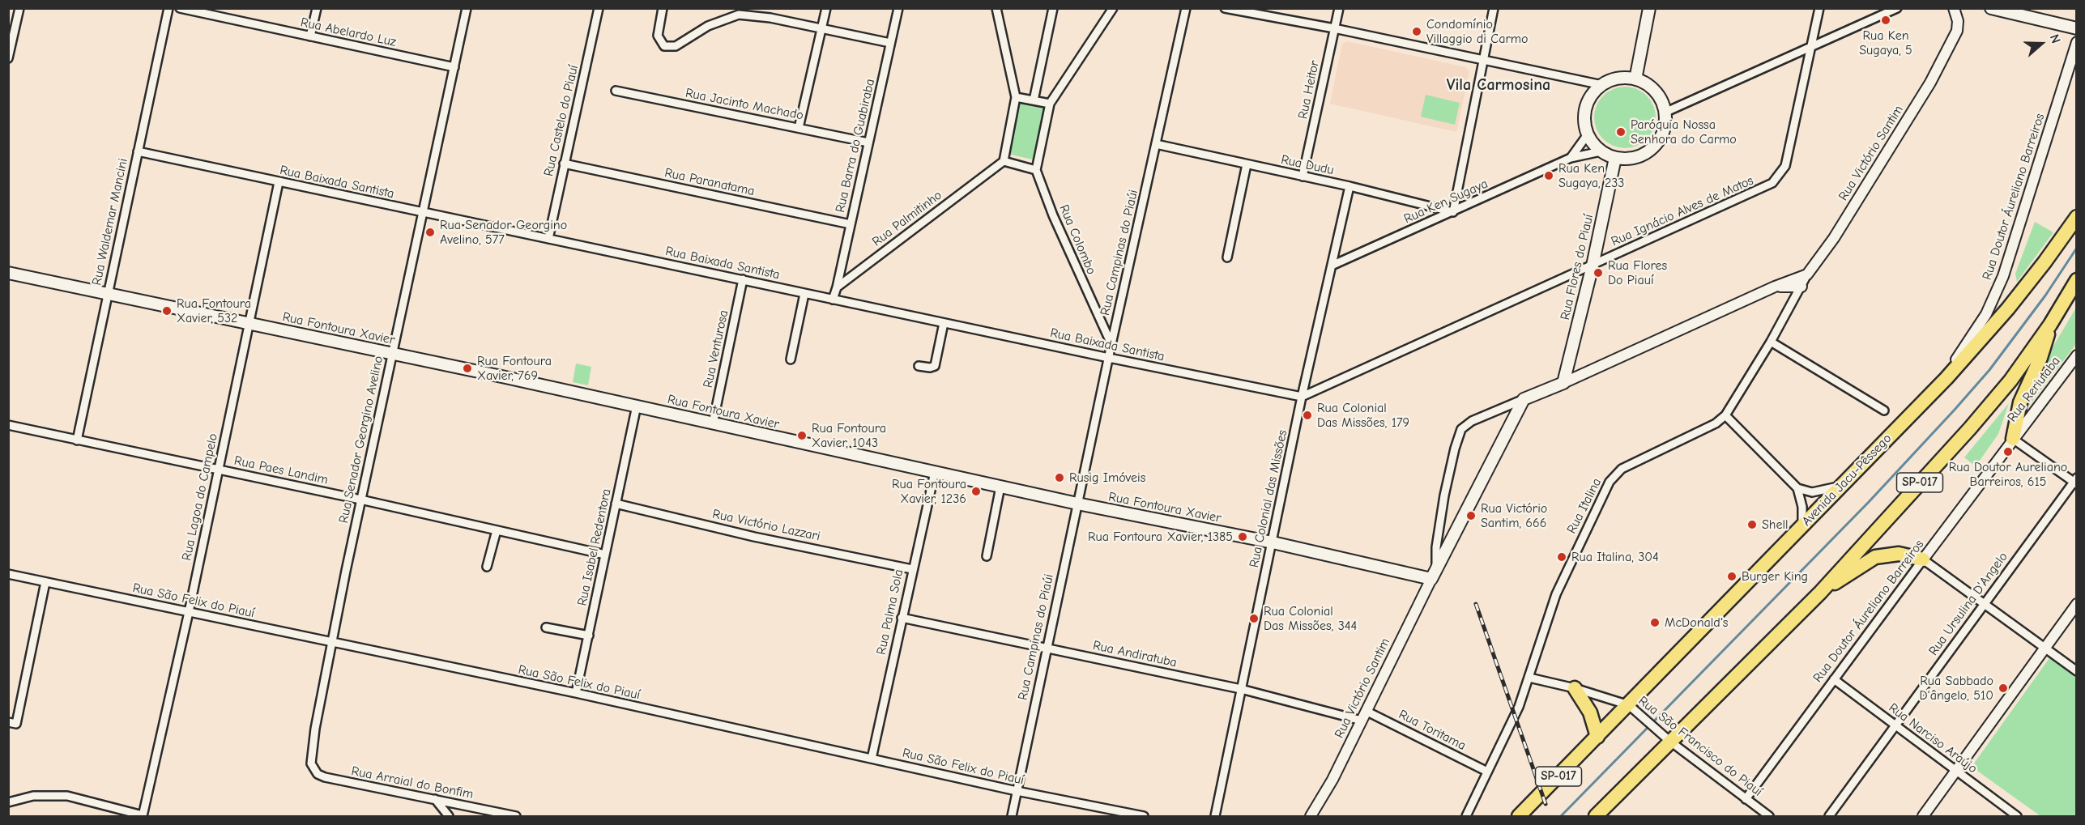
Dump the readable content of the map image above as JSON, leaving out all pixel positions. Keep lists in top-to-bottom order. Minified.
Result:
{"streets":{"highway":["Avenida Jacu-Pêssego","SP-017"],"main road":["Rua Victório Santim","Rua Flores do Piauí","Rua Fontoura Xavier"],"street":["Rua Abelardo Luz","Rua Heitor","Rua Jacinto Machado","Rua Castelo do Piauí","Rua Barra do Guabiraba","Rua Dudu","Rua Baixada Santista","Rua Paranatama","Rua Doutor Áureliano Barreiros","Rua Ken Sugaya","Rua Ignácio Alves de Matos","Rua Palmitinho","Rua Waldemar Mancini","Rua Colombo","Rua Campinas do Piaúi","Rua Venturosa","Rua Reriutaba","Rua Senador Georgino Avelino","Rua Paes Landim","Rua Lagoa do Campelo","Rua Colonial das Missões","Rua Italina","Rua Victório Lazzari","Rua Isabel Redentora","Rua São Felix do Piauí","Rua Ursulina D'Angelo","Rua Palma Sola","Rua Andiratuba","Rua Toritama","Rua Narciso Araújo","Rua São Francisco do Piauí","Rua Arraial do Bonfim"]},"crossings":[["Rua Abelardo Luz","Rua Senador Georgino Avelino"],["Rua Heitor","Rua Dudu"],["Rua Jacinto Machado","Rua Barra do Guabiraba"],["Rua Castelo do Piauí","Rua Baixada Santista"],["Rua Castelo do Piauí","Rua Paranatama"],["Rua Barra do Guabiraba","Rua Paranatama"],["Rua Barra do Guabiraba","Rua Palmitinho"],["Rua Victório Santim","Rua Flores do Piauí"],["Rua Victório Santim","Rua Fontoura Xavier"],["Rua Victório Santim","Rua Italina"],["Rua Victório Santim","Rua Andiratuba"],["Rua Victório Santim","Rua Toritama"],["Rua Dudu","Rua Ken Sugaya"],["Rua Dudu","Rua Campinas do Piaúi"],["Rua Dudu","Rua Colonial das Missões"],["Rua Baixada Santista","Rua Ignácio Alves de Matos"],["Rua Baixada Santista","Rua Waldemar Mancini"],["Rua Baixada Santista","Rua Campinas do Piaúi"],["Rua Baixada Santista","Rua Venturosa"],["Rua Baixada Santista","Rua Senador Georgino Avelino"],["Rua Baixada Santista","Rua Lagoa do Campelo"],["Rua Baixada Santista","Rua Colonial das Missões"],["Rua Doutor Áureliano Barreiros","Rua Reriutaba"],["Rua Doutor Áureliano Barreiros","Avenida Jacu-Pêssego"],["Rua Doutor Áureliano Barreiros","Rua Narciso Araújo"],["Rua Doutor Áureliano Barreiros","Rua São Francisco do Piauí"],["Rua Ken Sugaya","Rua Flores do Piauí"],["Rua Ken Sugaya","Rua Colonial das Missões"],["Rua Ignácio Alves de Matos","Rua Flores do Piauí"],["Rua Ignácio Alves de Matos","Rua Colonial das Missões"],["Rua Waldemar Mancini","Rua Fontoura Xavier"],["Rua Waldemar Mancini","Rua Paes Landim"],["Rua Colombo","Rua Campinas do Piaúi"],["Rua Campinas do Piaúi","Rua Fontoura Xavier"],["Rua Campinas do Piaúi","Rua São Felix do Piauí"],["Rua Campinas do Piaúi","Rua Andiratuba"],["Rua Fontoura Xavier","Rua Venturosa"],["Rua Fontoura Xavier","Rua Senador Georgino Avelino"],["Rua Fontoura Xavier","Rua Lagoa do Campelo"],["Rua Fontoura Xavier","Rua Colonial das Missões"],["Rua Fontoura Xavier","Rua Isabel Redentora"],["Rua Fontoura Xavier","Rua Palma Sola"],["Rua Senador Georgino Avelino","Rua Paes Landim"],["Rua Senador Georgino Avelino","Rua São Felix do Piauí"],["Rua Senador Georgino Avelino","Rua Arraial do Bonfim"],["Rua Paes Landim","Rua Lagoa do Campelo"],["Rua Paes Landim","Rua Isabel Redentora"],["Avenida Jacu-Pêssego","Rua São Francisco do Piauí"],["SP-017","Rua São Francisco do Piauí"],["Rua Lagoa do Campelo","Rua São Felix do Piauí"],["Rua Colonial das Missões","Rua Andiratuba"],["Rua Italina","Rua Toritama"],["Rua Italina","Rua São Francisco do Piauí"],["Rua Victório Lazzari","Rua Isabel Redentora"],["Rua Victório Lazzari","Rua Palma Sola"],["Rua Isabel Redentora","Rua São Felix do Piauí"],["Rua São Felix do Piauí","Rua Palma Sola"],["Rua Ursulina D'Angelo","Rua Narciso Araújo"],["Rua Palma Sola","Rua Andiratuba"]],"districts":["Vila Carmosina"],"places":["Rua Ken Sugaya, 5","Condomínio Villaggio di Carmo","Paróquia Nossa Senhora do Carmo","Rua Ken Sugaya, 233","Rua Senador Georgino Avelino, 577","Rua Flores Do Piauí","Rua Fontoura Xavier, 532","Rua Fontoura Xavier, 769","Rua Colonial Das Missões, 179","Rua Fontoura Xavier, 1043","Rua Doutor Aureliano Barreiros, 615","Rusig Imóveis","Rua Fontoura Xavier, 1236","Rua Victório Santim, 666","Shell","Rua Fontoura Xavier, 1385","Rua Italina, 304","Burger King","Rua Colonial Das Missões, 344","McDonald's","Rua Sabbado D'ângelo, 510"],"north":"right"}
